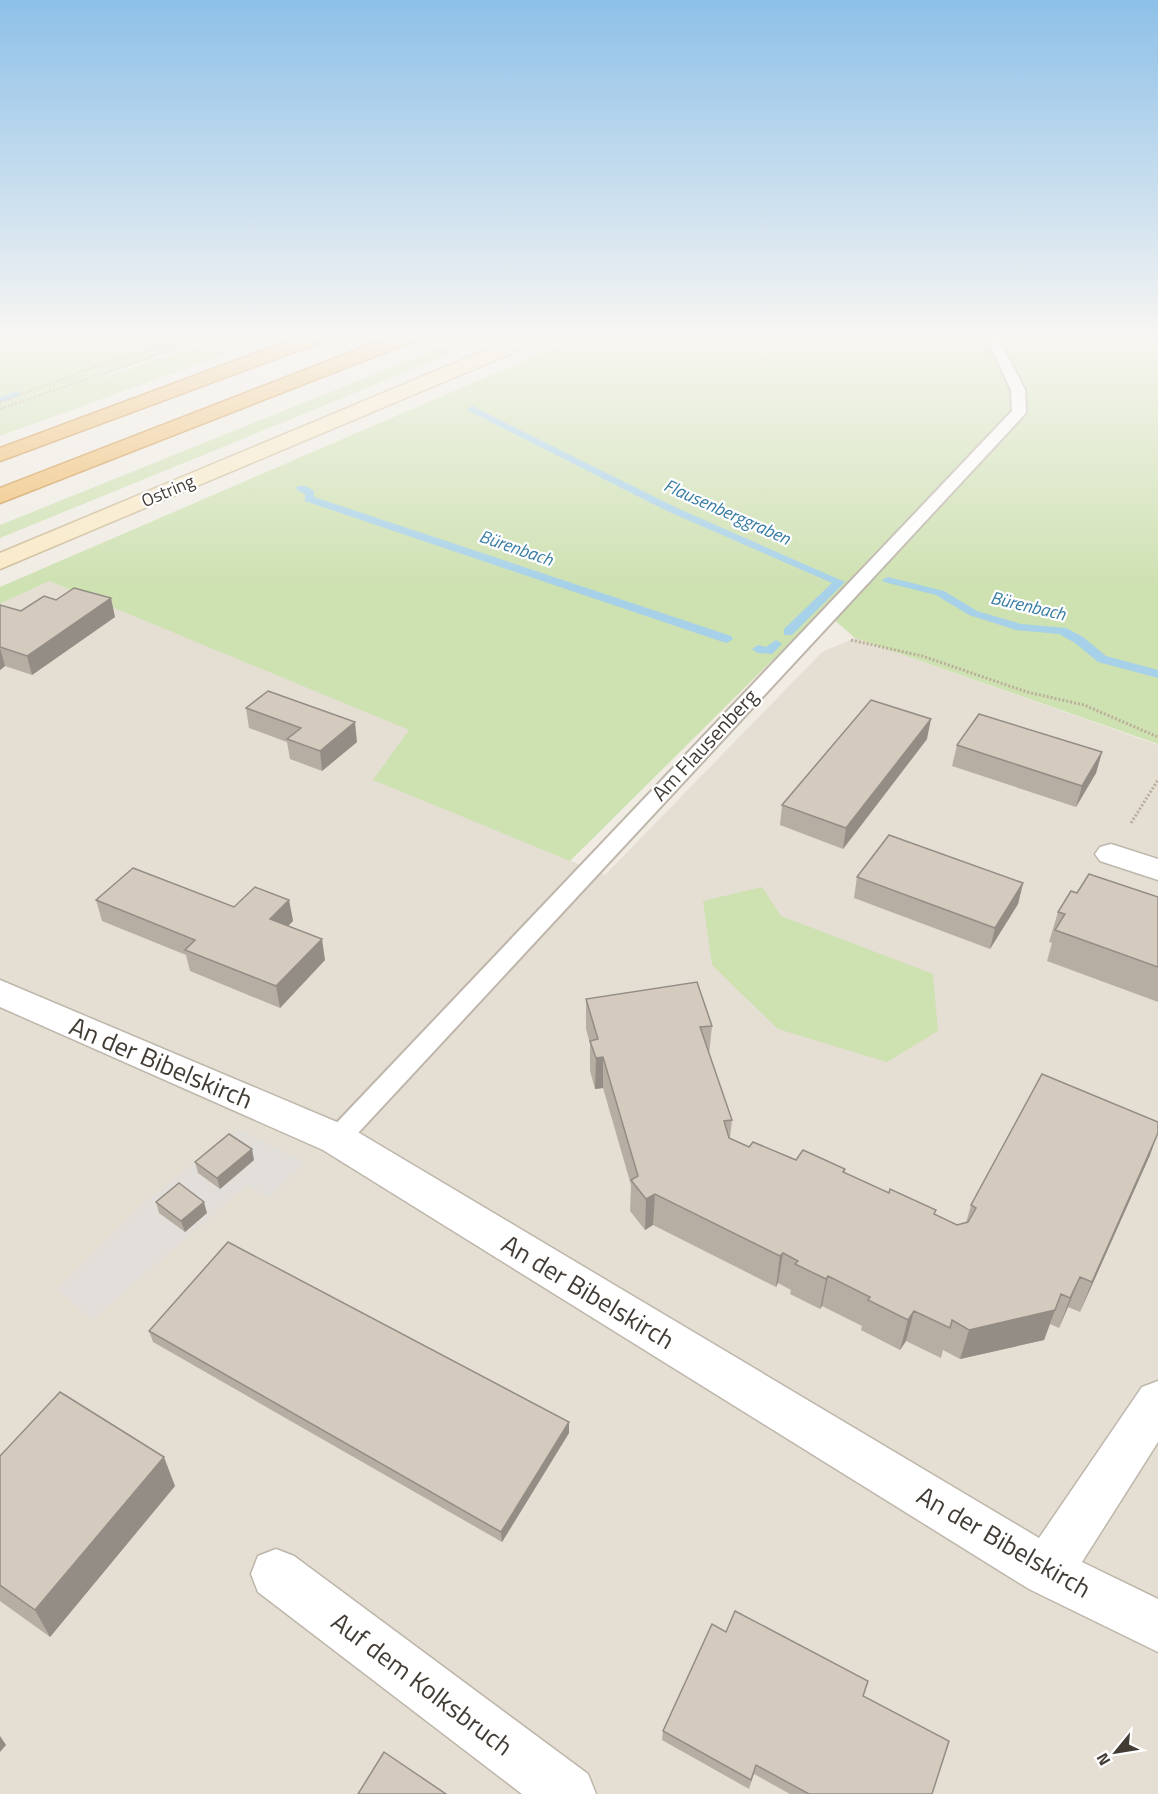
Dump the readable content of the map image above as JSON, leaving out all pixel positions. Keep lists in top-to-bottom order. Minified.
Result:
{"streets":{"main road":["Ostring"],"street":["An der Bibelskirch","Auf dem Kolksbruch"],"lane":["Am Flausenberg"]},"crossings":[["Am Flausenberg","An der Bibelskirch"]],"water":["Flausenberggraben","Bürenbach"],"north":"bottom left"}
